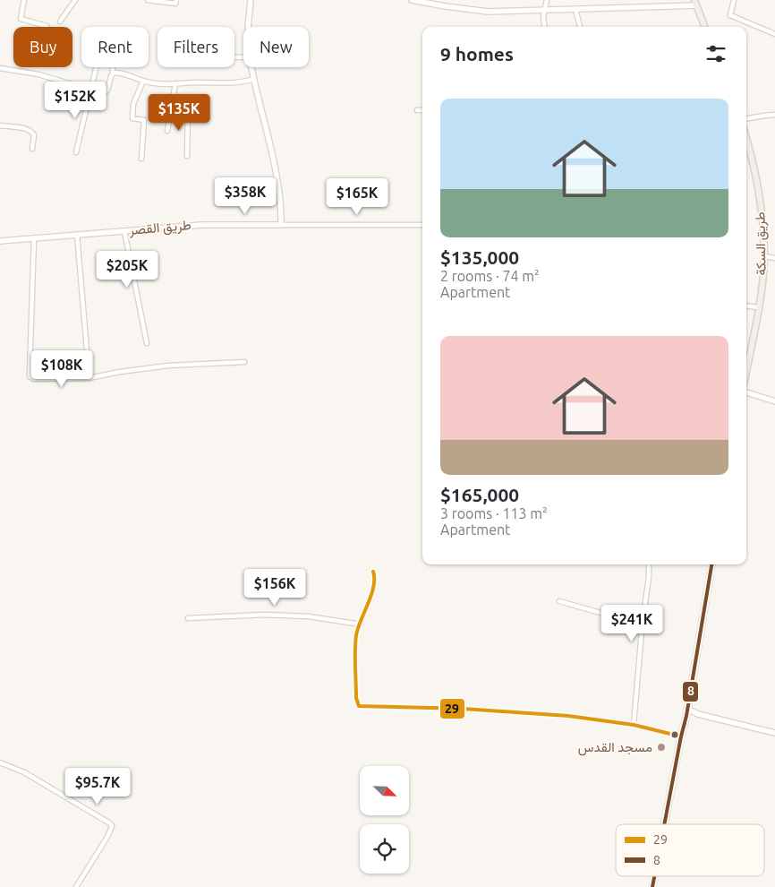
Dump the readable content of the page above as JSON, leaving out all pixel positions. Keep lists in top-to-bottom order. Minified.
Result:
{"streets":{"main road":["طريق السكة"],"street":["طريق القصر"]},"places":["مسجد القدس"],"lines":["transit line 8","transit line 29"],"legend":["29","8"],"north":"bottom right","page":{"chip":["Buy","Rent","Filters","New"],"heading":"9 homes","list":[{"name":"$135,000","note":"2 rooms · 74 m² · Apartment"},{"name":"$165,000","note":"3 rooms · 113 m² · Apartment"}],"price":["$152K","$135K","$358K","$165K","$205K","$108K","$156K","$241K","$95.7K"]}}
